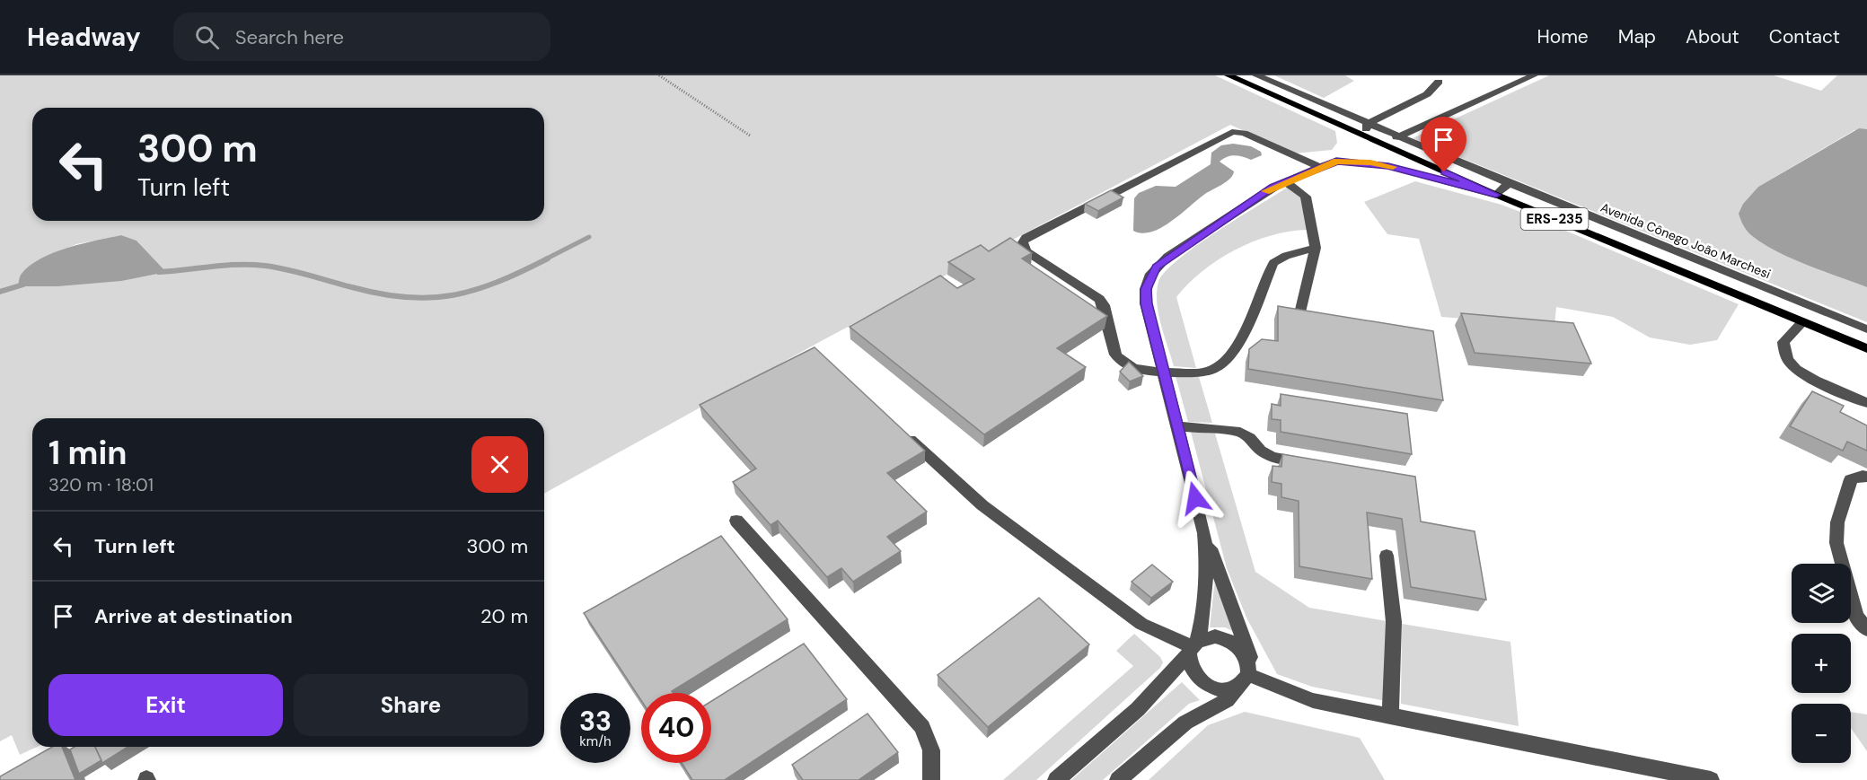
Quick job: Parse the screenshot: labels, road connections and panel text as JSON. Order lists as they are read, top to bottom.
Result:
{
  "streets": {
    "main road": ["ERS-235"],
    "street": ["Avenida Cônego João Marchesi"]
  },
  "page": {
    "header": "Headway",
    "search": "Search here",
    "nav": [
      "Home",
      "Map",
      "About",
      "Contact"
    ],
    "turn": ["300 m", "Turn left"],
    "heading": ["1 min", "320 m · 18:01"],
    "list": [
      {
        "name": "Turn left",
        "value": "300 m"
      },
      {
        "name": "Arrive at destination",
        "value": "20 m"
      }
    ],
    "map_buttons": ["+", "−"],
    "buttons": ["Exit", "Share"],
    "speed": "33 km/h",
    "limit": "40"
  }
}
